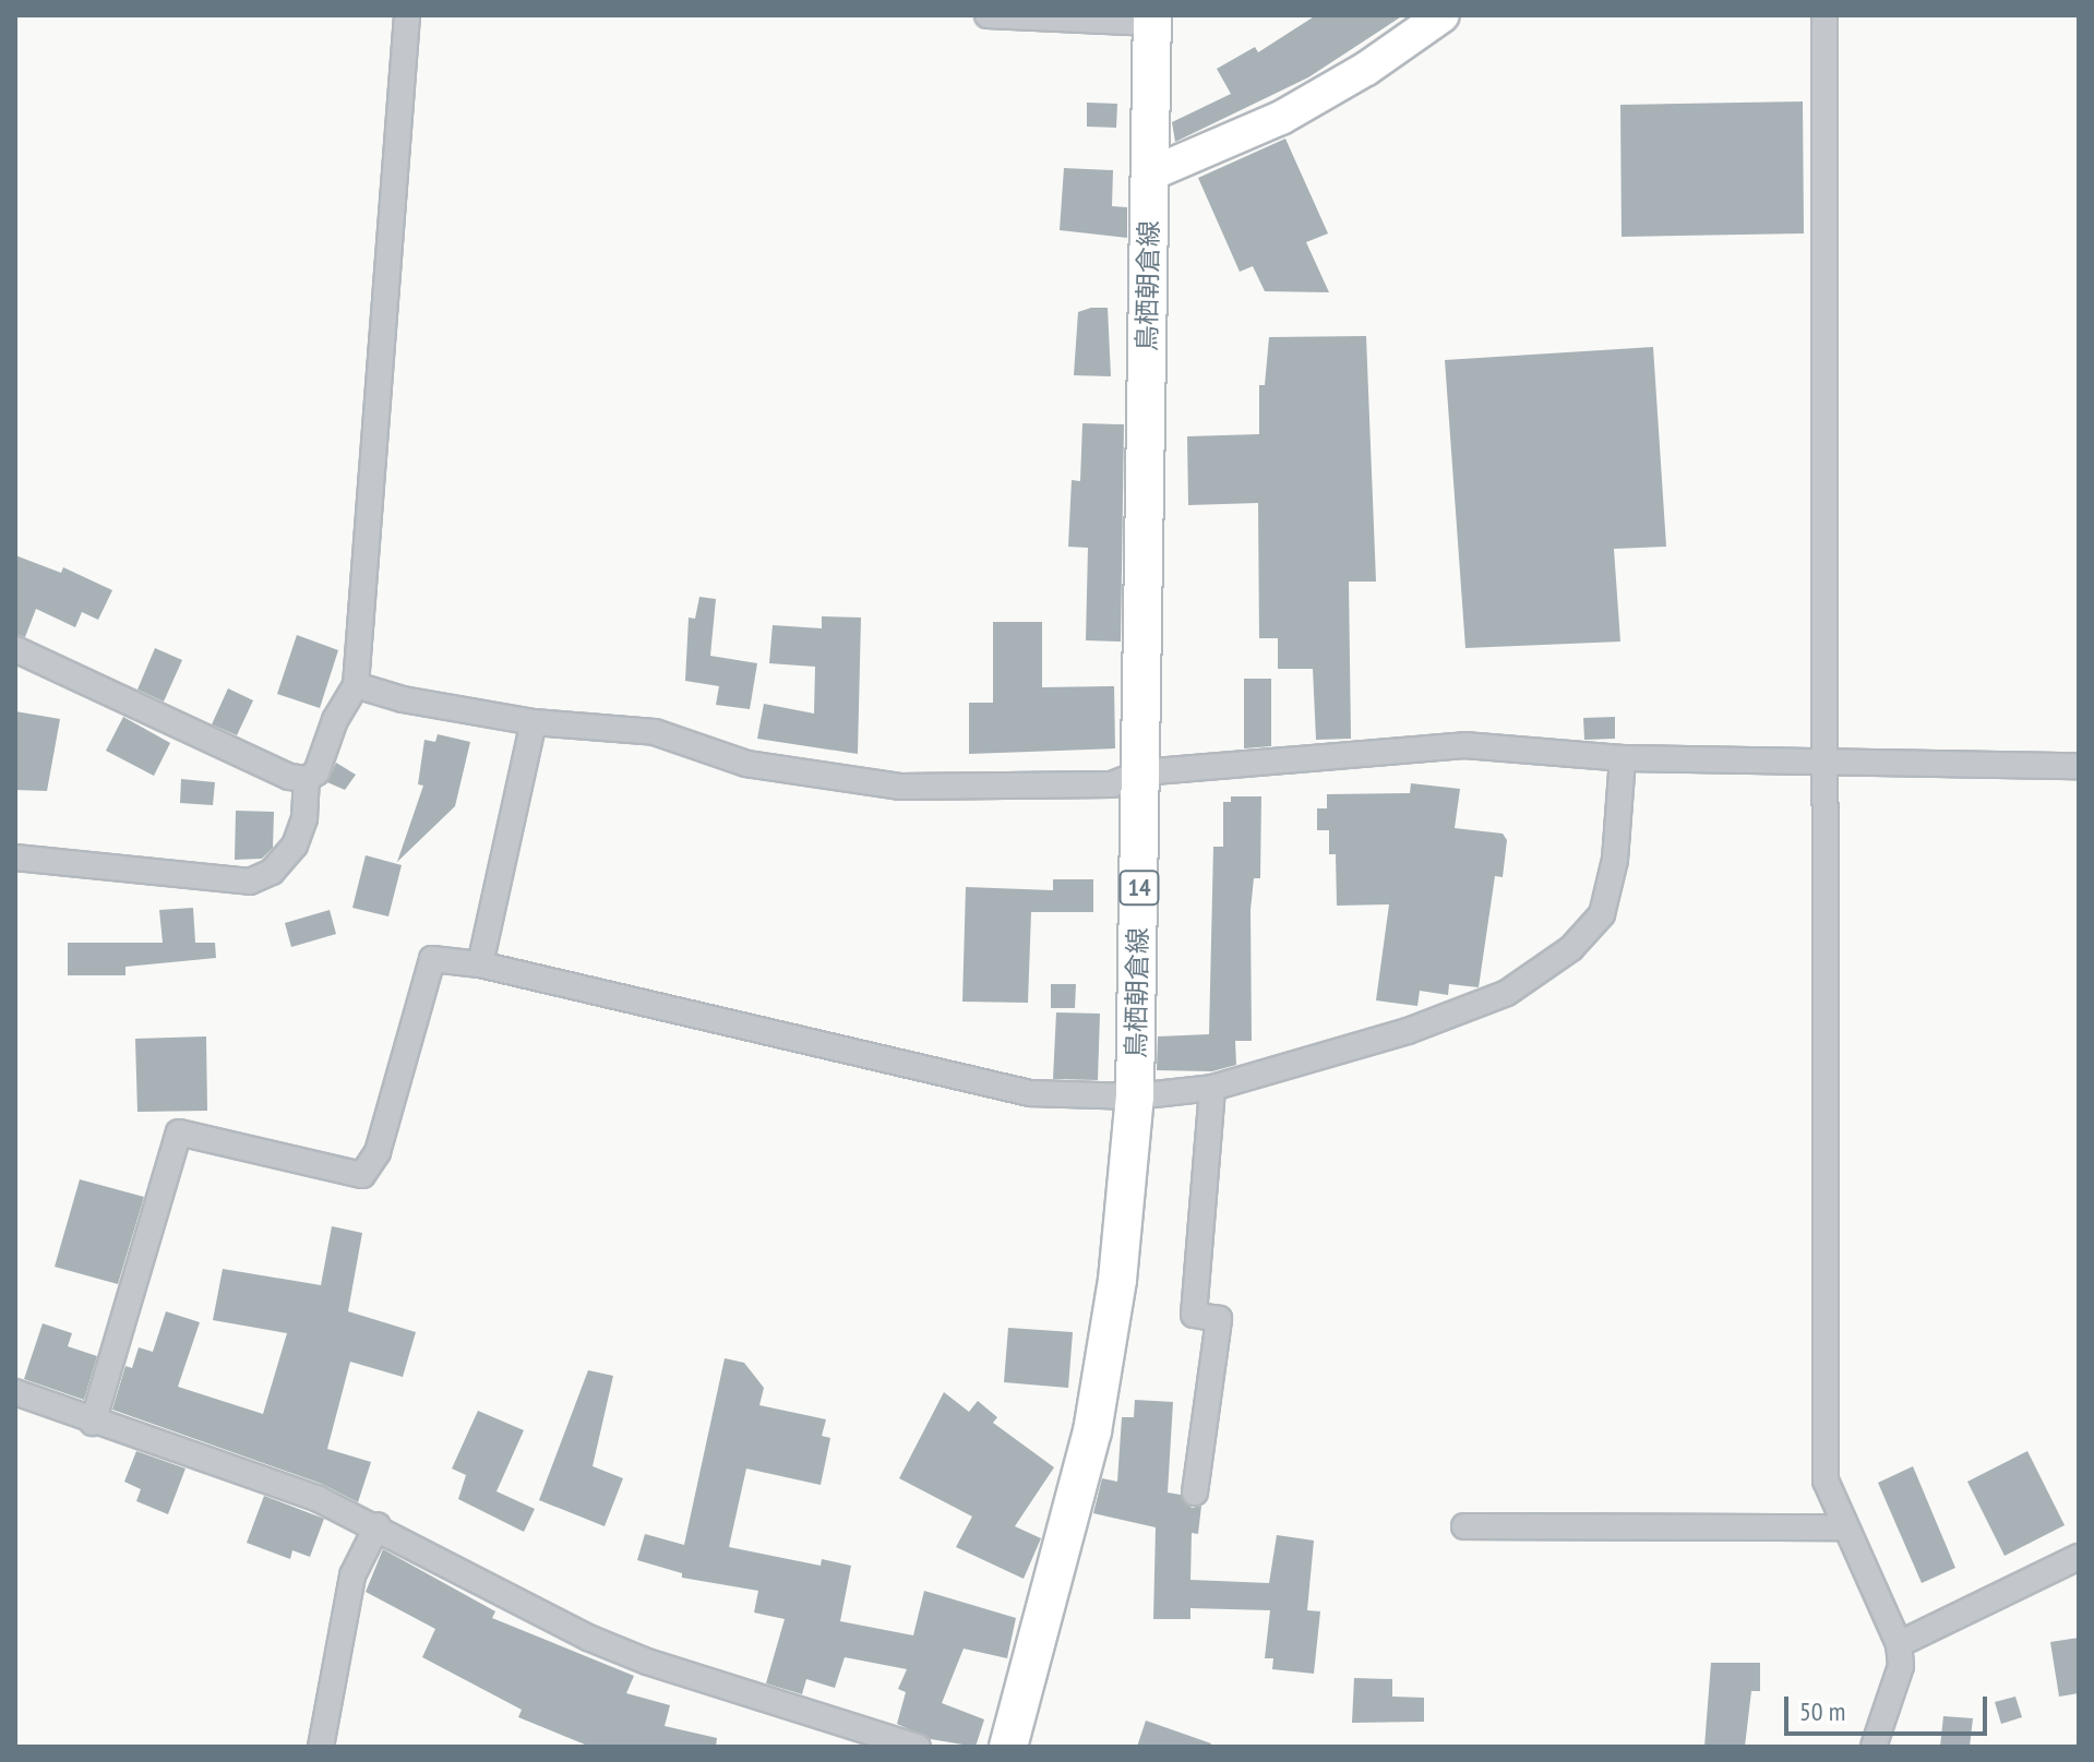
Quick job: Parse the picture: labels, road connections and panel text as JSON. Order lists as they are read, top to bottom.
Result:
{
  "streets": {
    "main road": ["鳥栖朝倉線", "14"]
  },
  "scale_bar": "50 m"
}
